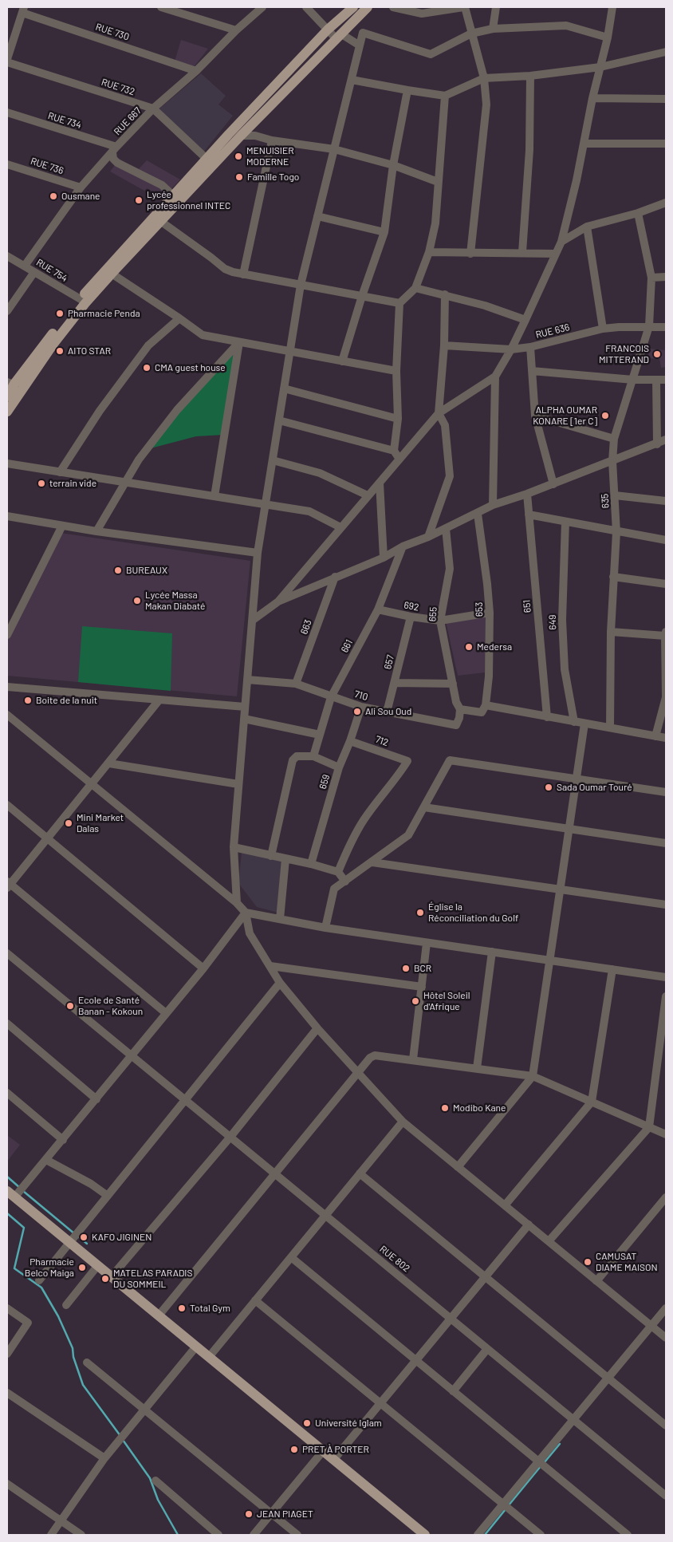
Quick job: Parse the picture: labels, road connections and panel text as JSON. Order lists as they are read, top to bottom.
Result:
{
  "streets": {
    "street": [
      "RUE 730",
      "RUE 732",
      "RUE 734",
      "RUE 667",
      "RUE 736",
      "RUE 754",
      "RUE 636",
      "635",
      "692",
      "651",
      "653",
      "655",
      "649",
      "663",
      "661",
      "657",
      "710",
      "712",
      "659",
      "RUE 802"
    ]
  },
  "crossings": [
    ["RUE 730", "RUE 667"],
    ["RUE 732", "RUE 667"],
    ["RUE 734", "RUE 667"],
    ["RUE 667", "RUE 736"],
    ["RUE 667", "RUE 754"],
    ["RUE 636", "635"],
    ["692", "653"],
    ["692", "655"],
    ["692", "661"],
    ["692", "657"],
    ["655", "710"],
    ["663", "710"],
    ["661", "710"],
    ["657", "710"],
    ["710", "659"],
    ["712", "659"]
  ],
  "places": [
    "MENUISIER MODERNE",
    "Famille Togo",
    "Ousmane",
    "Lycée professionnel INTEC",
    "Pharmacie Penda",
    "AITO STAR",
    "FRANCOIS MITTERAND",
    "CMA guest house",
    "ALPHA OUMAR KONARE [1er C]",
    "terrain vide",
    "BUREAUX",
    "Lycée Massa Makan Diabaté",
    "Medersa",
    "Boite de la nuit",
    "Ali Sou Oud",
    "Sada Oumar Touré",
    "Mini Market Dalas",
    "Église la Réconciliation du Golf",
    "BCR",
    "Hôtel Soleil d'Afrique",
    "Ecole de Santé Banan - Kokoun",
    "Modibo Kane",
    "KAFO JIGINEN",
    "CAMUSAT DIAME MAISON",
    "Pharmacie Belco Maiga",
    "MATELAS PARADIS DU SOMMEIL",
    "Total Gym",
    "Université Iglam",
    "PRET À PORTER",
    "JEAN PIAGET"
  ]
}
